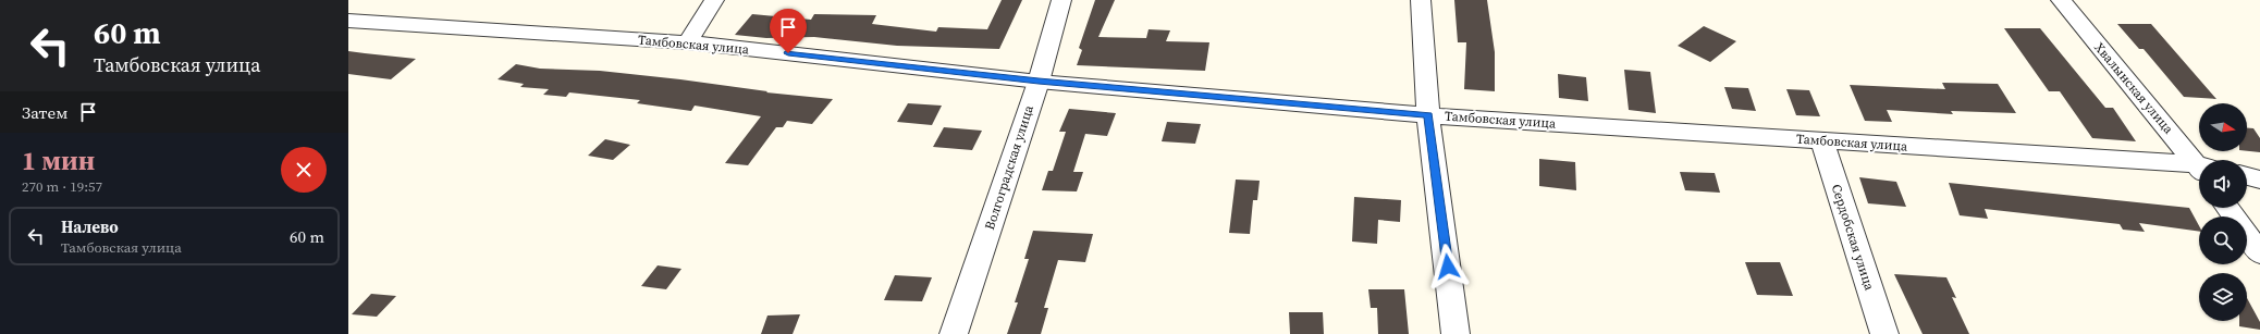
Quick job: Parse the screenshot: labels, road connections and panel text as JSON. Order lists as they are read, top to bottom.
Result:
{
  "streets": {
    "street": [
      "Тамбовская улица",
      "Хвалынская улица",
      "Волгоградская улица",
      "Сердобская улица"
    ]
  },
  "crossings": [
    ["Тамбовская улица", "Волгоградская улица"],
    ["Тамбовская улица", "Сердобская улица"]
  ],
  "north": "right",
  "page": {
    "turn": ["60 m", "Тамбовская улица"],
    "then": "Затем",
    "heading": ["1 мин", "270 m · 19:57"],
    "list": [
      {
        "name": "Налево",
        "note": "Тамбовская улица",
        "value": "60 m"
      }
    ]
  }
}
